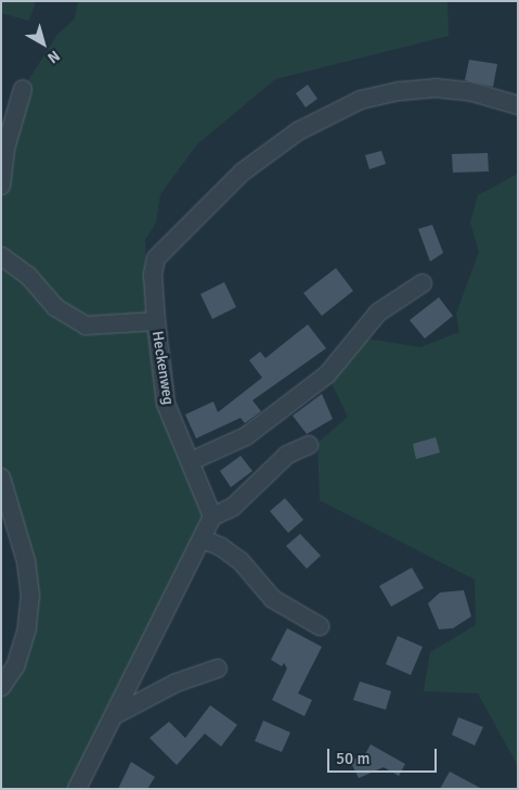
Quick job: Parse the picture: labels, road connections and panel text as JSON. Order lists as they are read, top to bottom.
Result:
{
  "streets": {
    "street": ["Heckenweg"]
  },
  "scale_bar": "50 m",
  "north": "bottom right"
}
